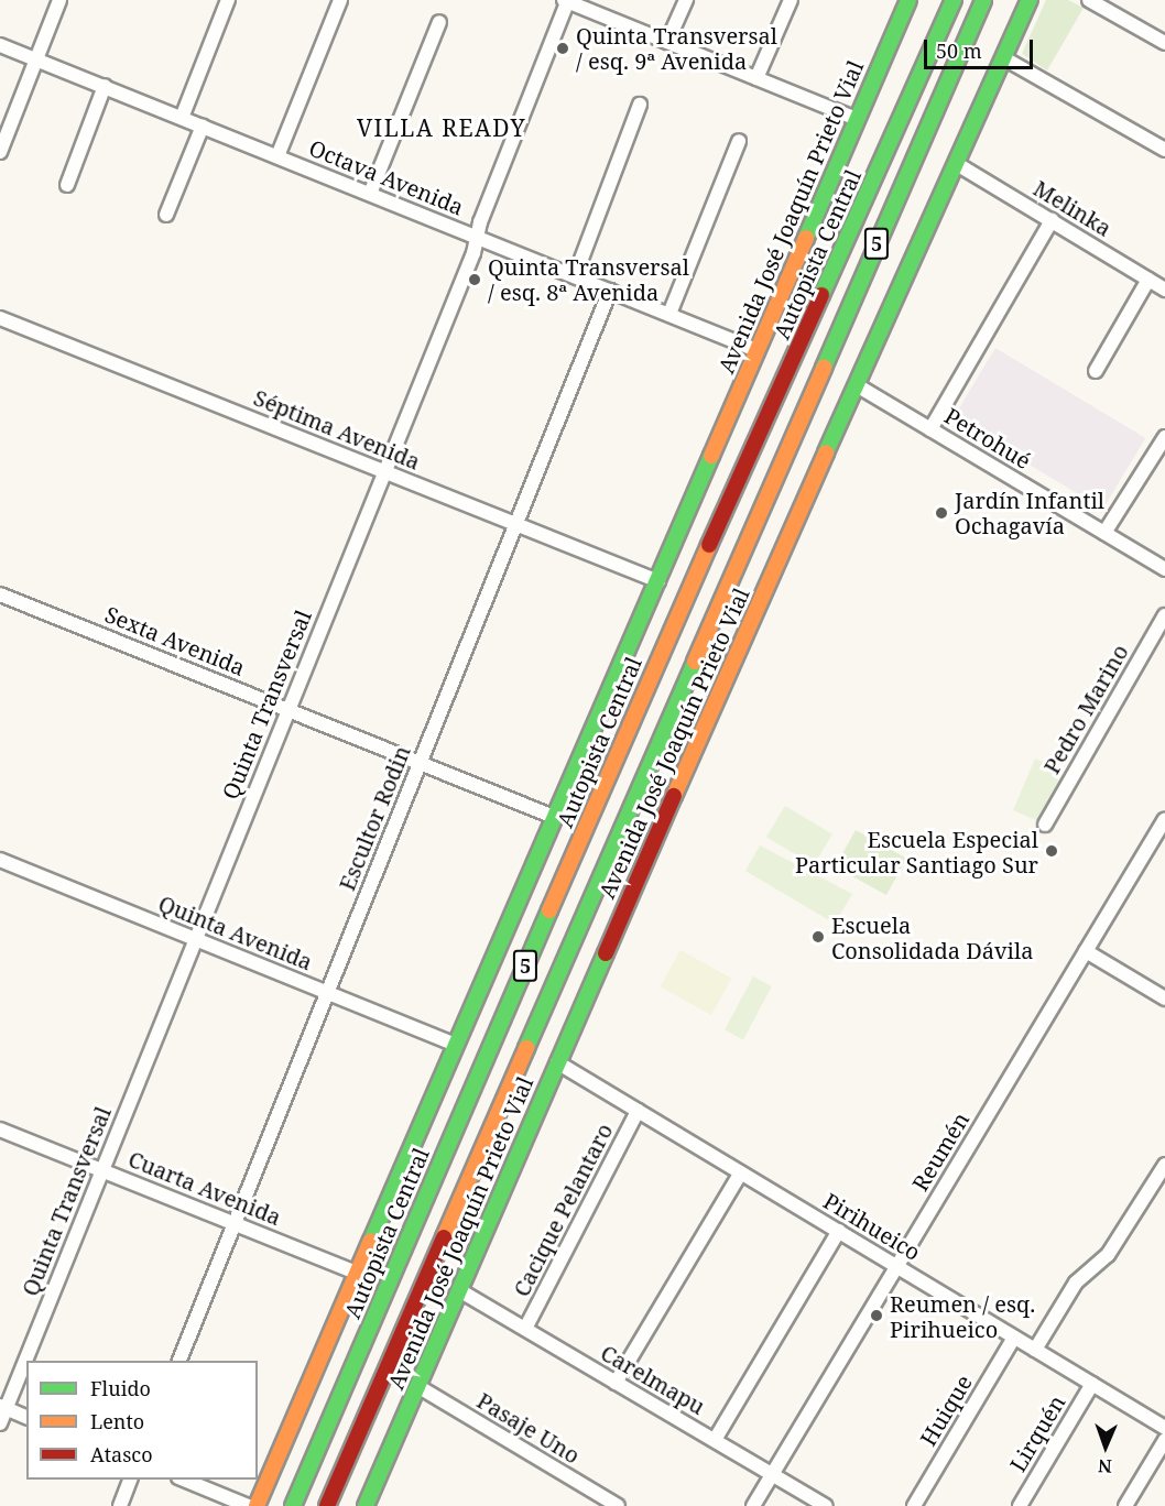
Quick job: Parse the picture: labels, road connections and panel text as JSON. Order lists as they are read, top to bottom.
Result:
{
  "streets": {
    "main road": ["Avenida José Joaquín Prieto Vial", "5", "Autopista Central"],
    "street": [
      "Octava Avenida",
      "Melinka",
      "Séptima Avenida",
      "Petrohué",
      "Sexta Avenida",
      "Quinta Transversal",
      "Pedro Marino",
      "Escultor Rodin",
      "Quinta Avenida",
      "Reumén",
      "Cuarta Avenida",
      "Cacique Pelantaro",
      "Pirihueico",
      "Carelmapu",
      "Huique",
      "Pasaje Uno",
      "Lirquén"
    ]
  },
  "crossings": [
    ["Octava Avenida", "Avenida José Joaquín Prieto Vial"],
    ["Octava Avenida", "Quinta Transversal"],
    ["Octava Avenida", "Escultor Rodin"],
    ["Melinka", "Avenida José Joaquín Prieto Vial"],
    ["Avenida José Joaquín Prieto Vial", "Séptima Avenida"],
    ["Avenida José Joaquín Prieto Vial", "Petrohué"],
    ["Avenida José Joaquín Prieto Vial", "Sexta Avenida"],
    ["Avenida José Joaquín Prieto Vial", "Quinta Avenida"],
    ["Avenida José Joaquín Prieto Vial", "Cuarta Avenida"],
    ["Avenida José Joaquín Prieto Vial", "Pirihueico"],
    ["Avenida José Joaquín Prieto Vial", "Carelmapu"],
    ["Avenida José Joaquín Prieto Vial", "Pasaje Uno"],
    ["Séptima Avenida", "Quinta Transversal"],
    ["Séptima Avenida", "Escultor Rodin"],
    ["Sexta Avenida", "Quinta Transversal"],
    ["Sexta Avenida", "Escultor Rodin"],
    ["Quinta Transversal", "Quinta Avenida"],
    ["Quinta Transversal", "Cuarta Avenida"],
    ["Escultor Rodin", "Quinta Avenida"],
    ["Escultor Rodin", "Cuarta Avenida"],
    ["Reumén", "Pirihueico"],
    ["Reumén", "Carelmapu"],
    ["Cacique Pelantaro", "Pirihueico"],
    ["Cacique Pelantaro", "Carelmapu"],
    ["Pirihueico", "Huique"],
    ["Pirihueico", "Lirquén"]
  ],
  "districts": ["VILLA READY"],
  "places": [
    "Quinta Transversal / esq. 9ª Avenida",
    "Quinta Transversal / esq. 8ª Avenida",
    "Jardín Infantil Ochagavía",
    "Escuela Especial Particular Santiago Sur",
    "Escuela Consolidada Dávila",
    "Reumen / esq. Pirihueico"
  ],
  "legend": ["Fluido", "Lento", "Atasco"],
  "scale_bar": "50 m",
  "north": "bottom"
}
